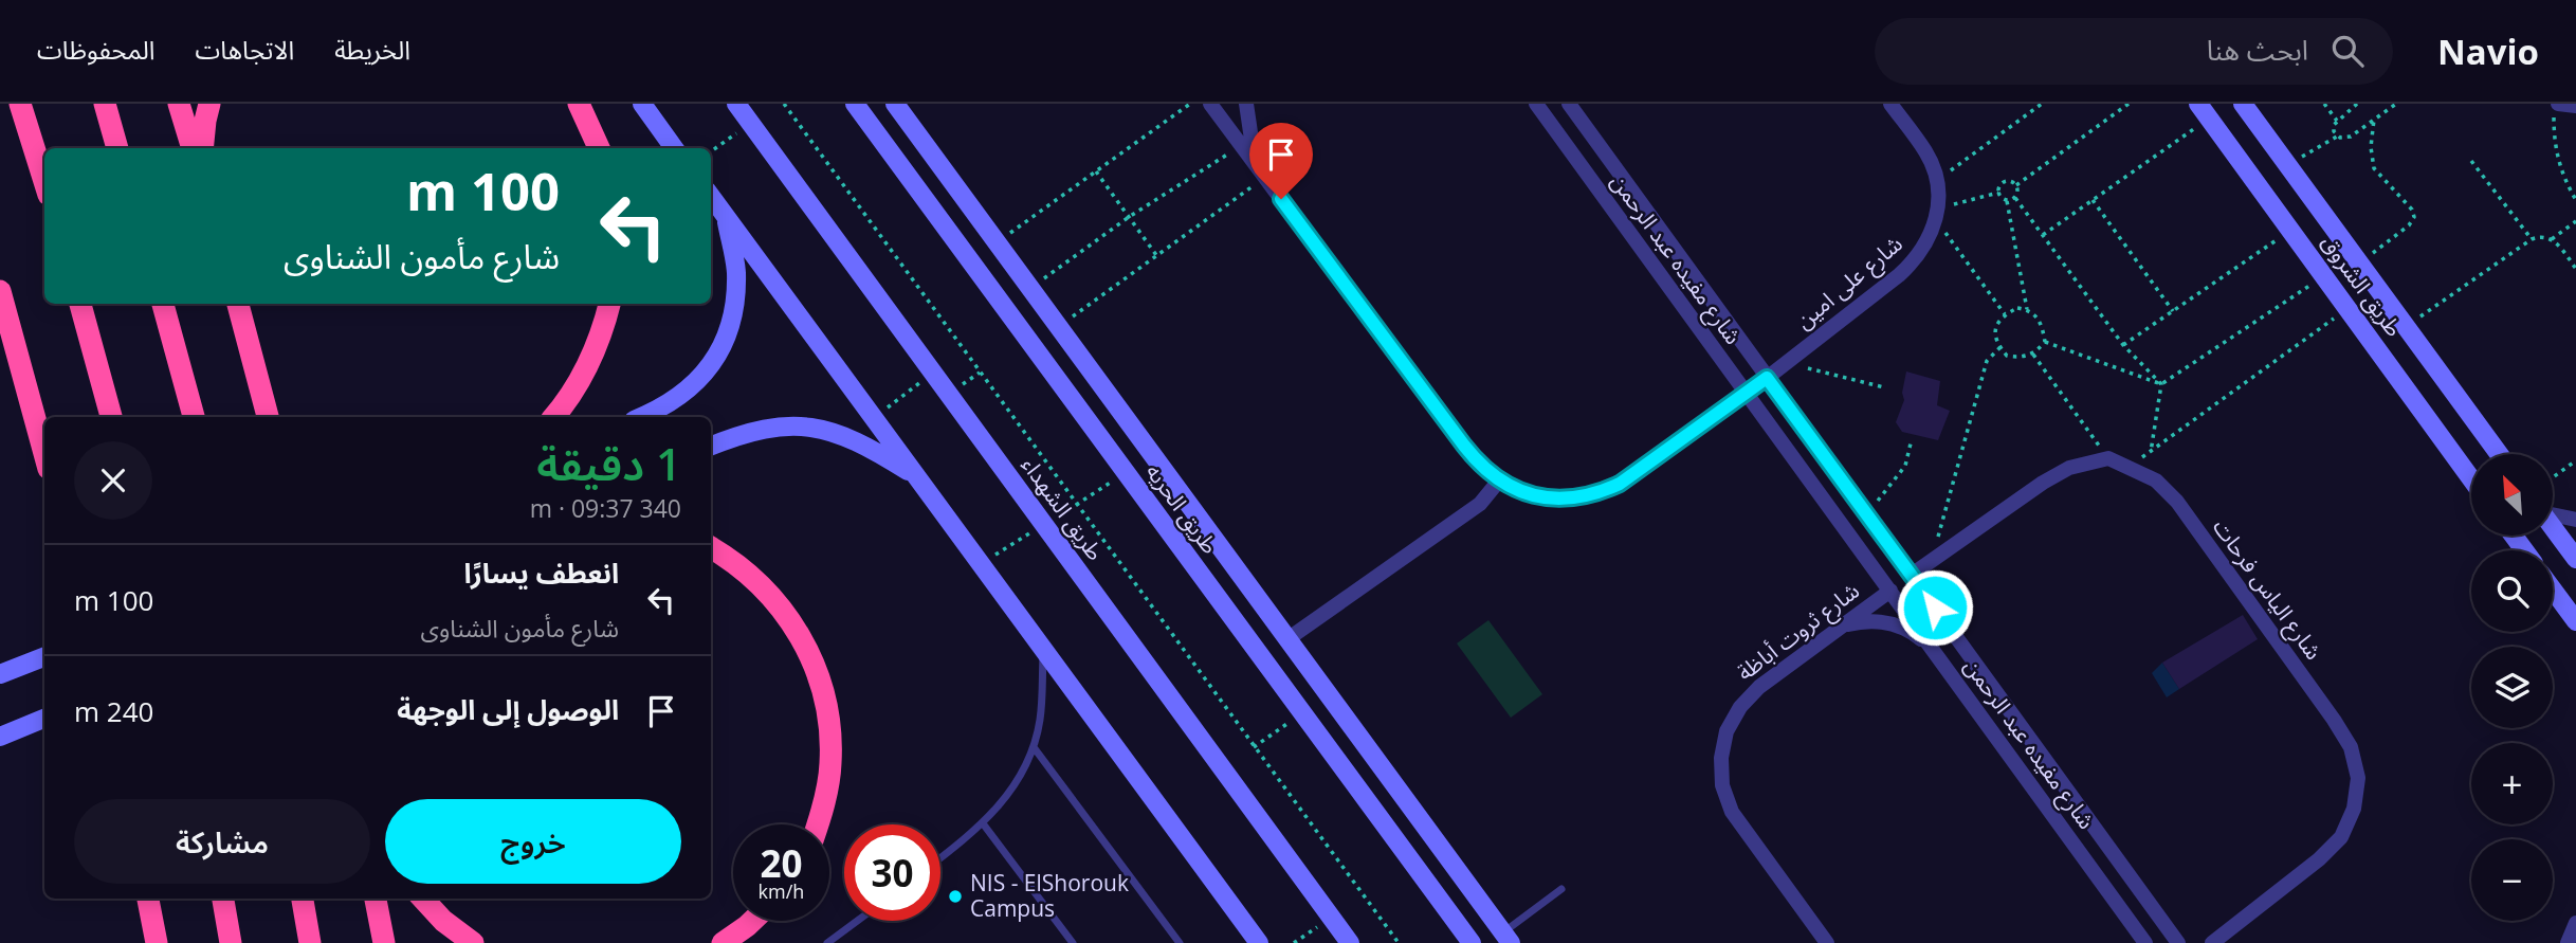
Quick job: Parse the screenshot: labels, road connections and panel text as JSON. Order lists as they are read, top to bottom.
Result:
{
  "streets": {
    "street": [
      "شارع مفيده عبد الرحمن",
      "شارع على امين",
      "طريق الشروق",
      "طريق الشهداء",
      "طريق الحريه",
      "شارع الياس فرحات",
      "شارع ثروت أباظة"
    ]
  },
  "crossings": [
    ["شارع مفيده عبد الرحمن", "شارع على امين"],
    ["شارع مفيده عبد الرحمن", "شارع ثروت أباظة"]
  ],
  "places": ["NIS - ElShorouk Campus"],
  "north": "top left",
  "page": {
    "header": "Navio",
    "search": "ابحث هنا",
    "nav": ["الخريطة", "الاتجاهات", "المحفوظات"],
    "turn": ["100 m", "شارع مأمون الشناوى"],
    "heading": ["1 دقيقة", "340 m · 09:37"],
    "map_buttons": ["+", "−"],
    "list": [
      {
        "name": "انعطف يسارًا",
        "note": "شارع مأمون الشناوى",
        "value": "100 m"
      },
      {
        "name": "الوصول إلى الوجهة",
        "value": "240 m"
      }
    ],
    "buttons": ["خروج", "مشاركة"],
    "speed": "20 km/h",
    "limit": "30"
  }
}
